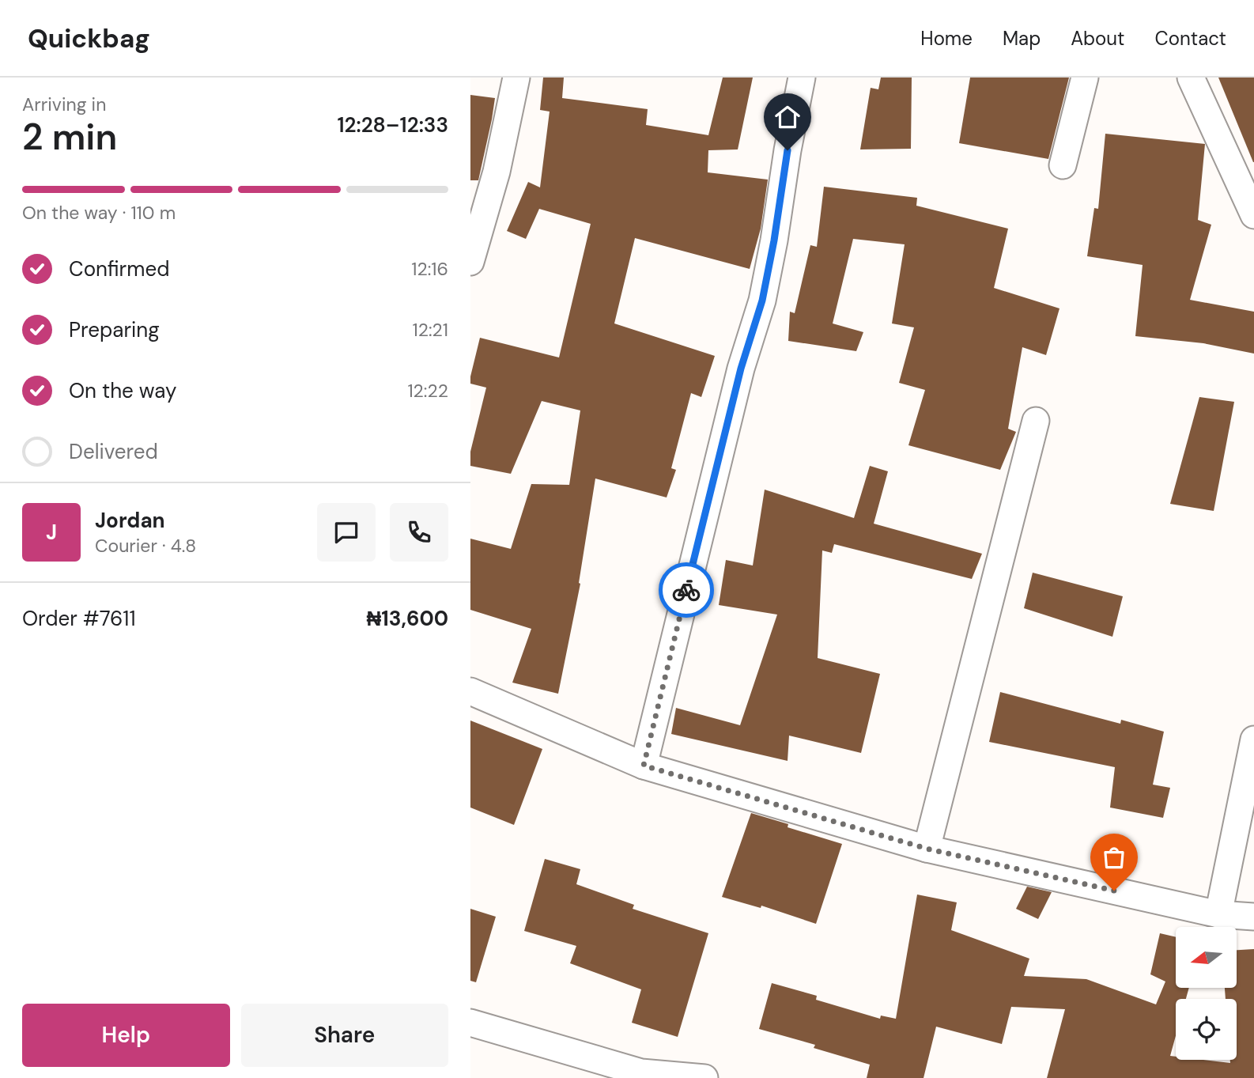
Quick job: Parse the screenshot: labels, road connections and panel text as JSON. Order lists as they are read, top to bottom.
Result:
{
  "north": "left",
  "page": {
    "header": "Quickbag",
    "nav": [
      "Home",
      "Map",
      "About",
      "Contact"
    ],
    "heading": ["2 min", "Arriving in", "12:28–12:33"],
    "panel": [
      "Jordan",
      "Courier · 4.8",
      "Order #7611",
      "₦13,600"
    ],
    "bar": "On the way · 110 m",
    "list": [
      ["Confirmed", "12:16"],
      ["Preparing", "12:21"],
      ["On the way", "12:22"],
      "Delivered"
    ],
    "round": "J",
    "buttons": ["Help", "Share"]
  }
}
